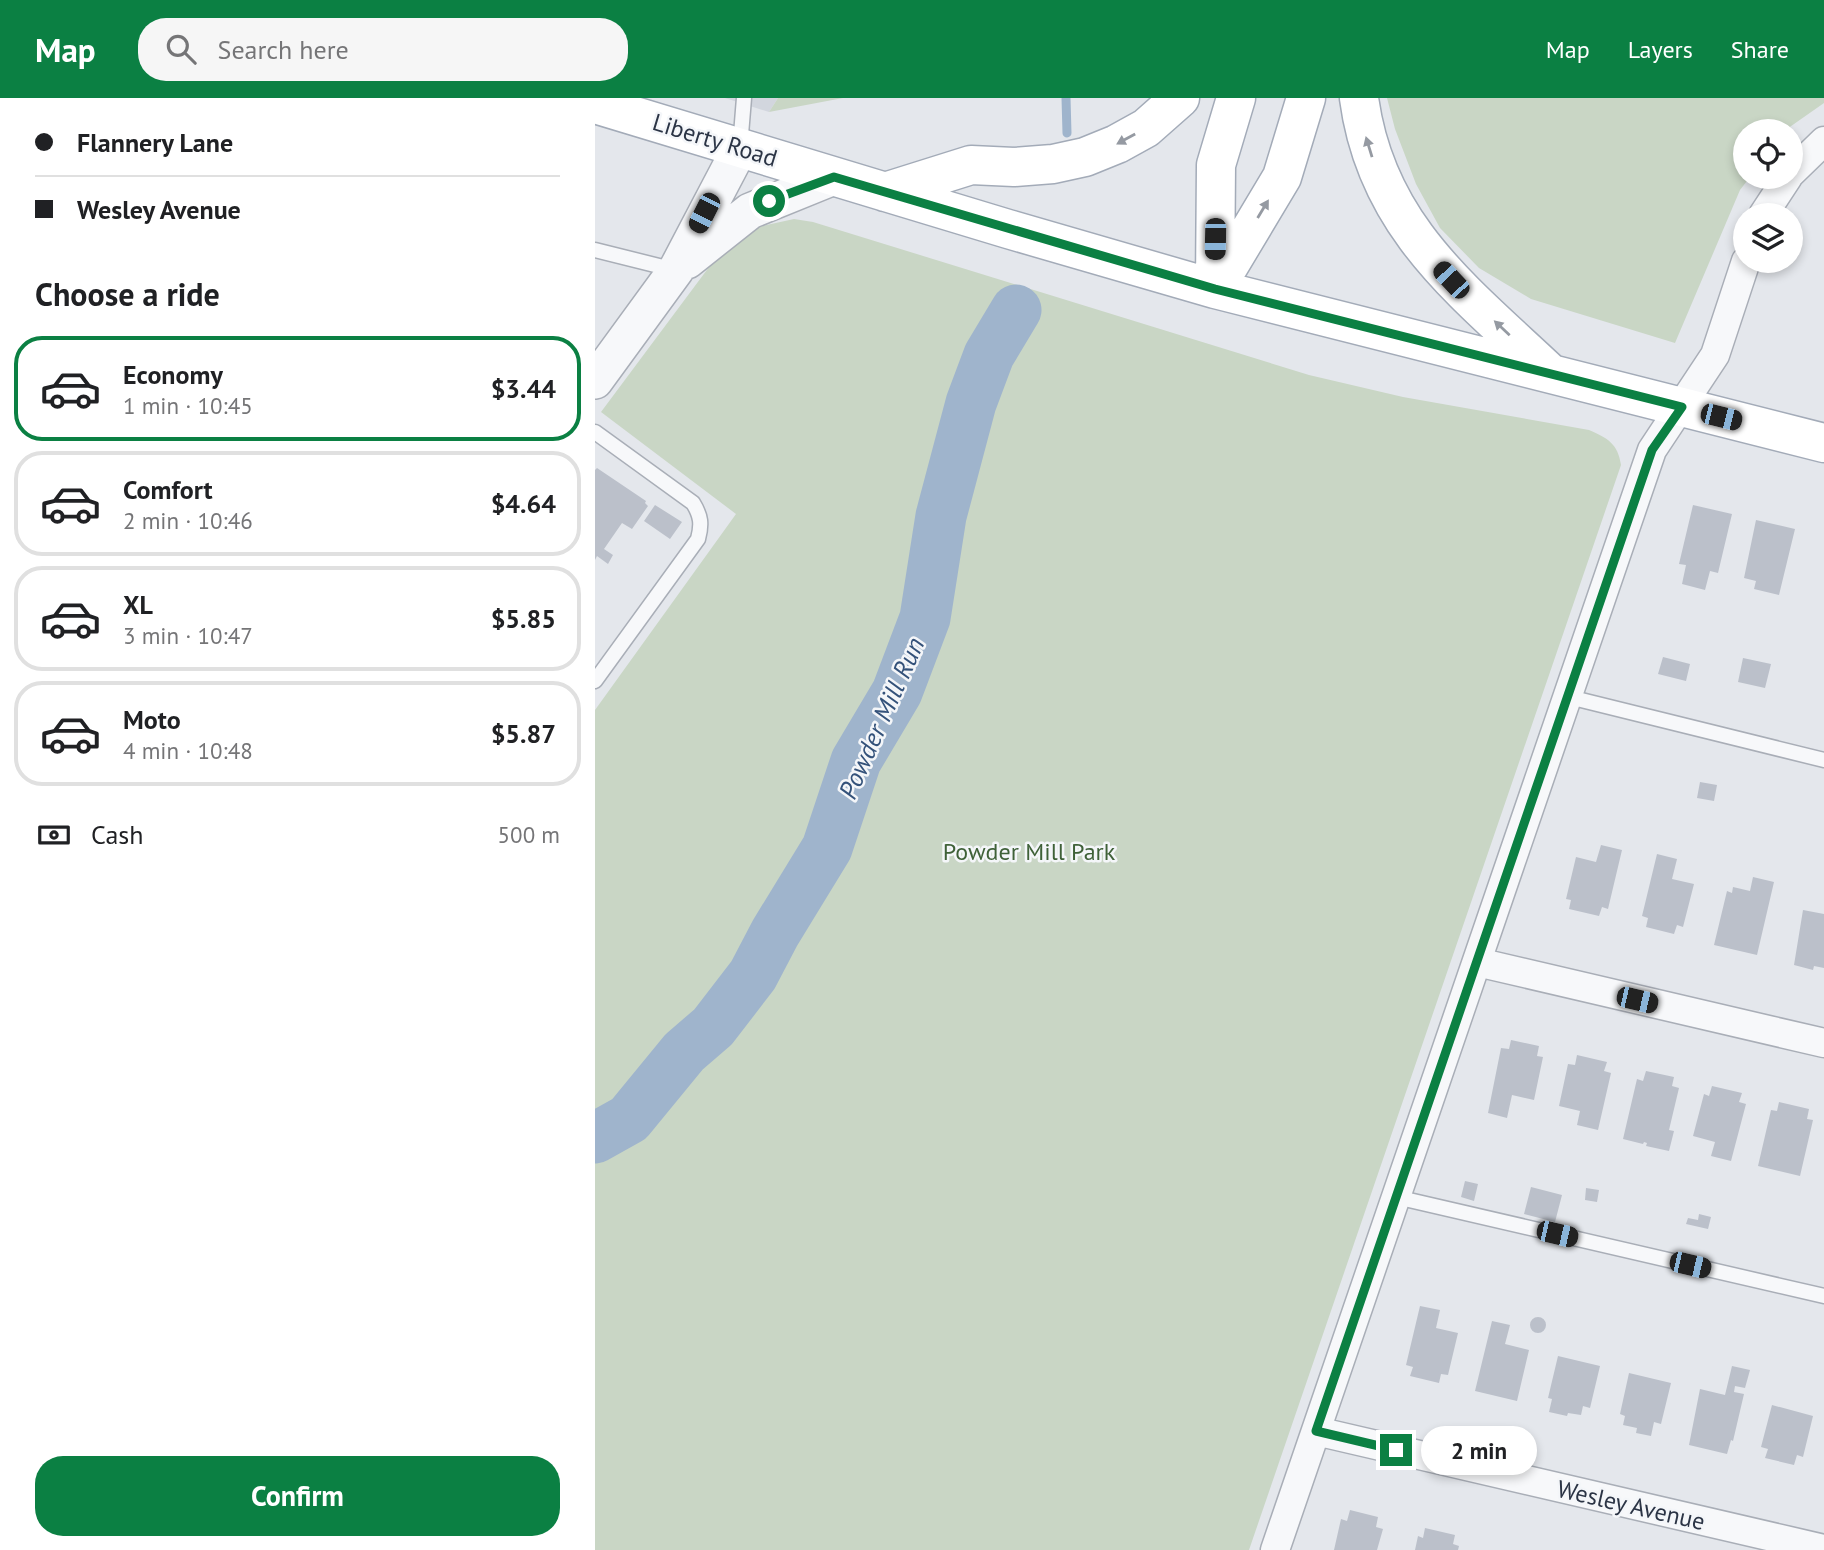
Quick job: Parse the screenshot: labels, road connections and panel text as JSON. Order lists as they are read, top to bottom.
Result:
{
  "streets": {
    "main road": ["Liberty Road"],
    "street": ["Wesley Avenue"]
  },
  "water": ["Powder Mill Run"],
  "parks": ["Powder Mill Park"],
  "page": {
    "header": "Map",
    "search": "Search here",
    "nav": ["Map", "Layers", "Share"],
    "banner": ["Flannery Lane", "Wesley Avenue"],
    "heading": "Choose a ride",
    "list": [
      {
        "name": "Economy",
        "note": "1 min · 10:45",
        "value": "$3.44"
      },
      {
        "name": "Comfort",
        "note": "2 min · 10:46",
        "value": "$4.64"
      },
      {
        "name": "XL",
        "note": "3 min · 10:47",
        "value": "$5.85"
      },
      {
        "name": "Moto",
        "note": "4 min · 10:48",
        "value": "$5.87"
      }
    ],
    "pay": ["Cash", "500 m"],
    "bubble": "2 min",
    "buttons": "Confirm"
  }
}
